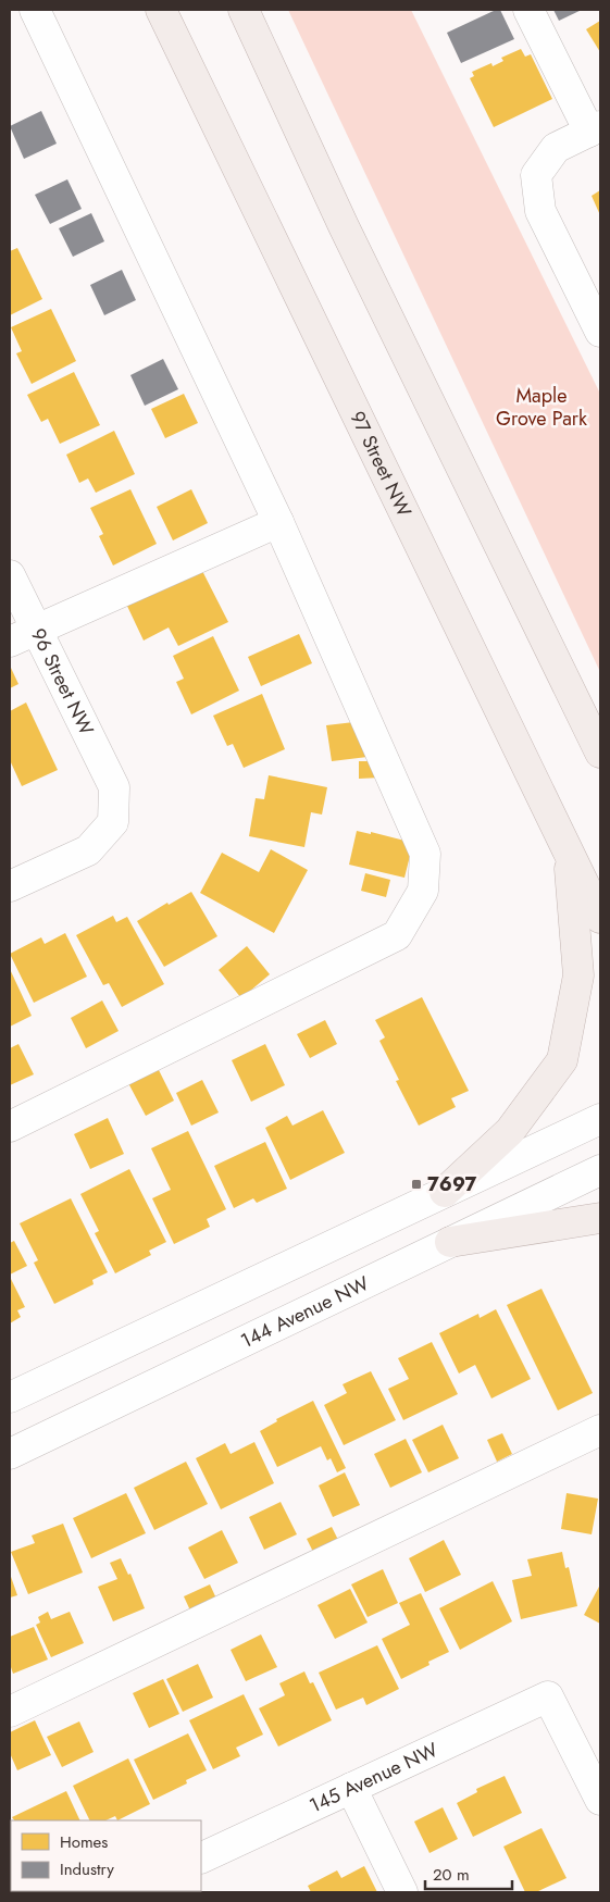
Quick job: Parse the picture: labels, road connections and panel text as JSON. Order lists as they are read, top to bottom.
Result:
{
  "streets": {
    "main road": ["97 Street NW"],
    "street": ["96 Street NW", "144 Avenue NW", "145 Avenue NW"]
  },
  "parks": ["Maple Grove Park"],
  "places": {
    "transit": ["7697"]
  },
  "legend": ["Homes", "Industry"],
  "scale_bar": "20 m"
}
